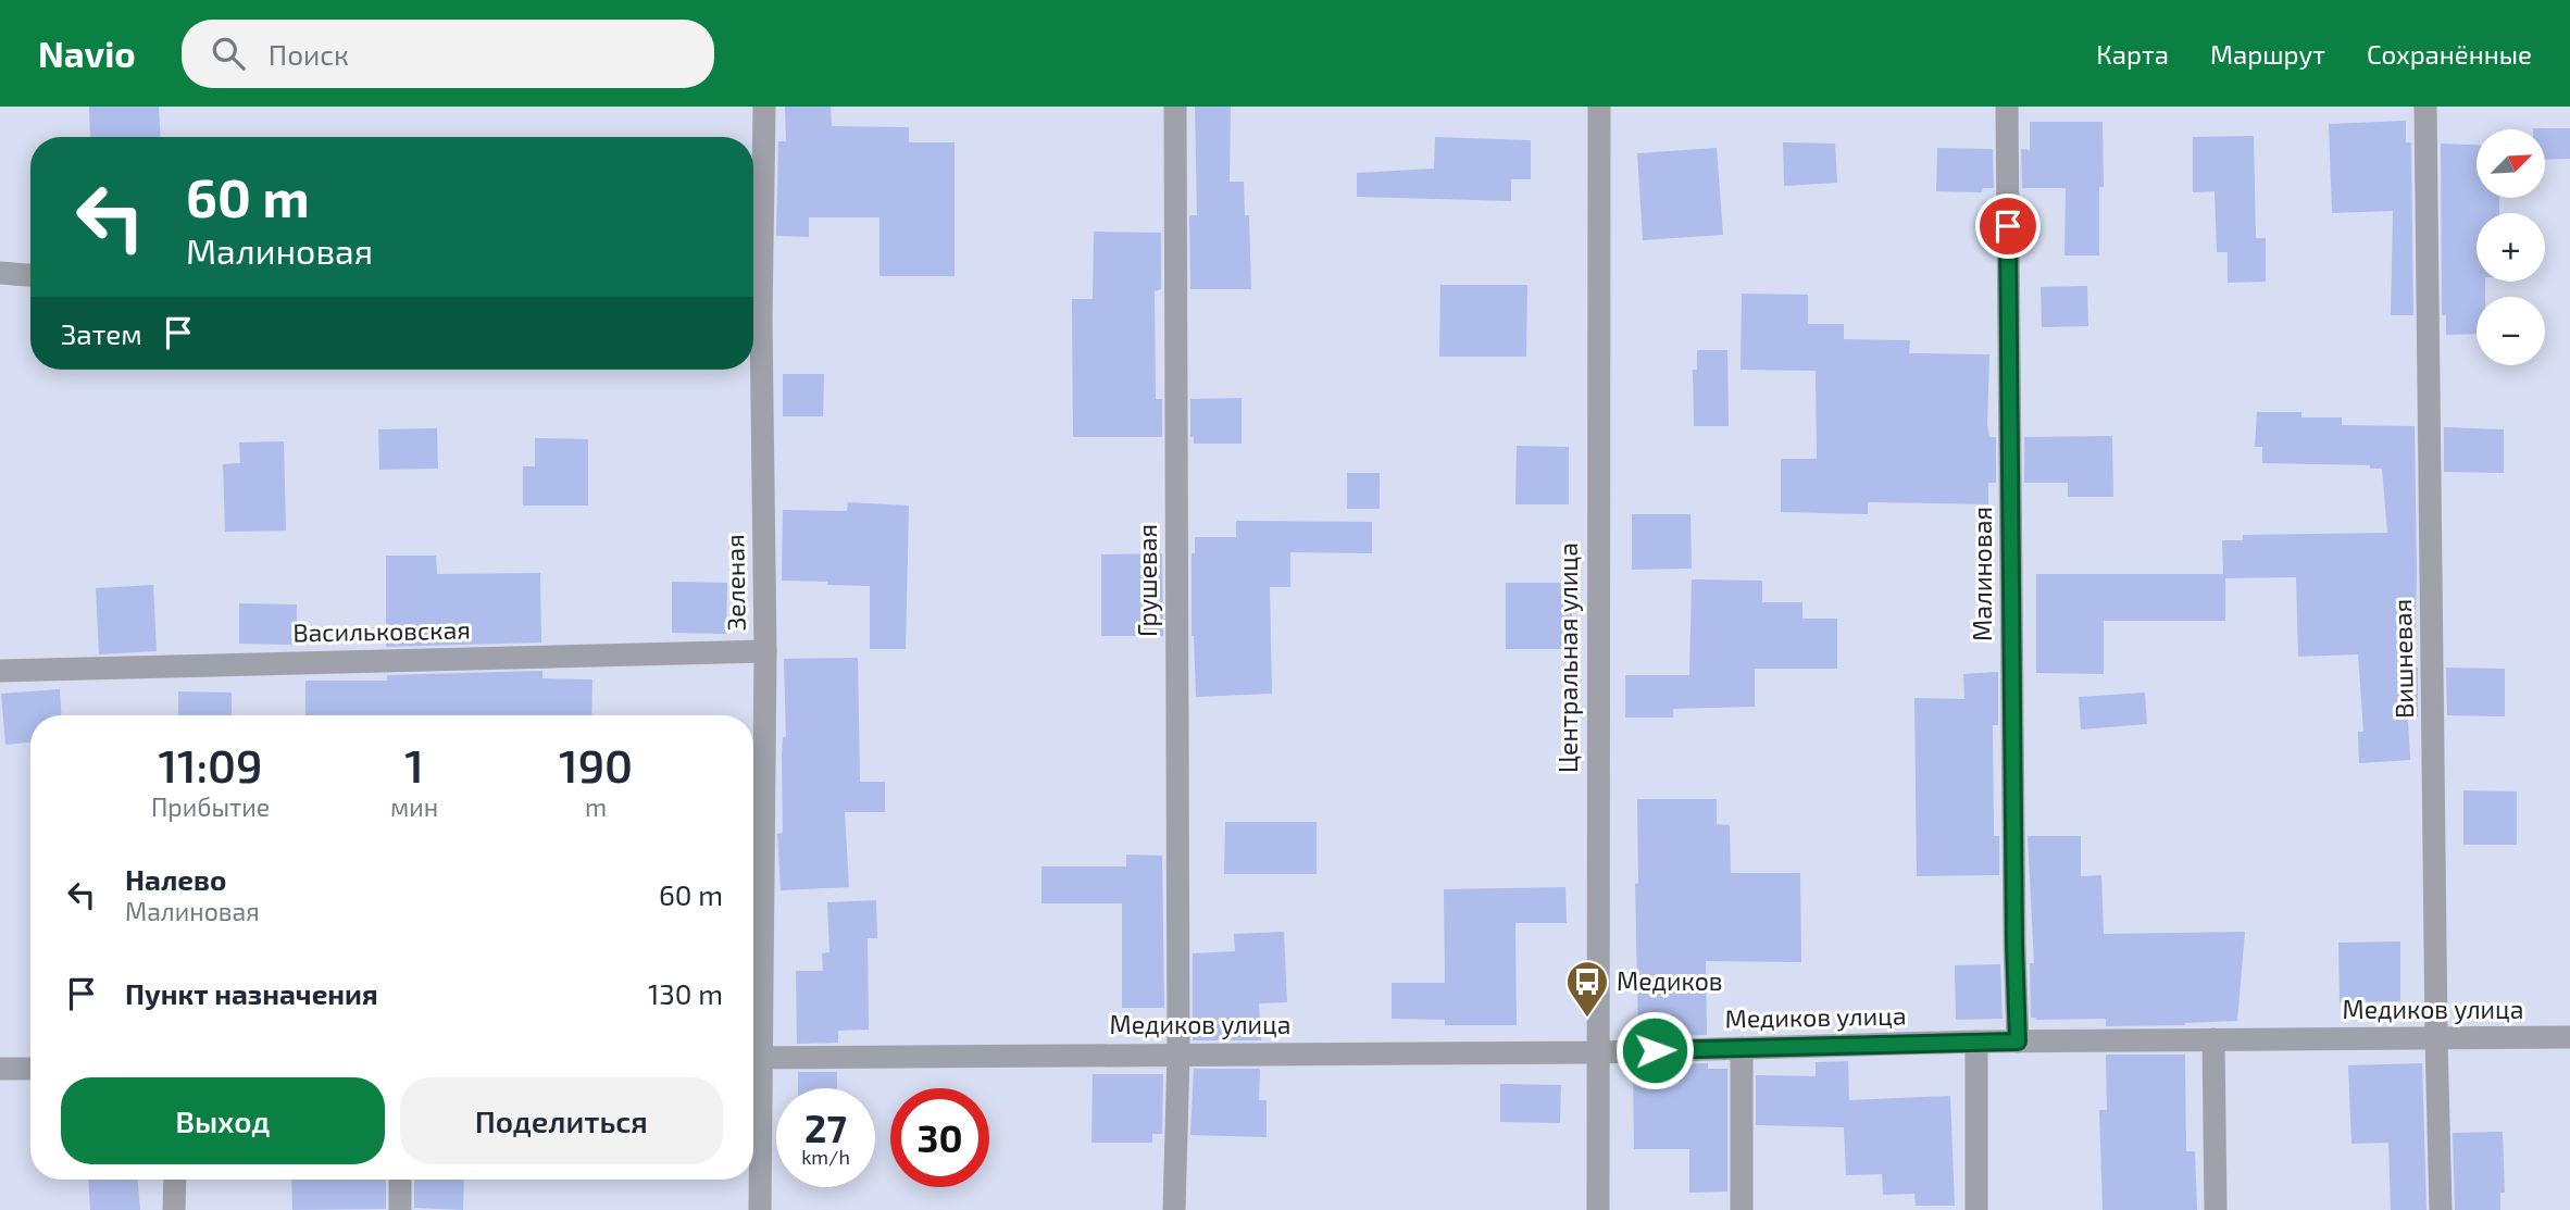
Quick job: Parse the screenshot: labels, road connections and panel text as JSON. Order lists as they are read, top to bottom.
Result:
{
  "streets": {
    "street": [
      "Малиновая",
      "Грушевая",
      "Зеленая",
      "Васильковская",
      "Центральная улица",
      "Вишневая",
      "Медиков улица"
    ]
  },
  "crossings": [
    ["Малиновая", "Медиков улица"],
    ["Грушевая", "Медиков улица"],
    ["Зеленая", "Васильковская"],
    ["Центральная улица", "Медиков улица"],
    ["Вишневая", "Медиков улица"]
  ],
  "places": {
    "bus stop": ["Медиков"]
  },
  "north": "top right",
  "page": {
    "header": "Navio",
    "search": "Поиск",
    "nav": ["Карта", "Маршрут", "Сохранённые"],
    "map_buttons": ["+", "−"],
    "turn": ["60 m", "Малиновая"],
    "then": "Затем",
    "eta": [
      "11:09",
      "Прибытие",
      "1",
      "мин",
      "190",
      "m"
    ],
    "list": [
      {
        "name": "Налево",
        "note": "Малиновая",
        "value": "60 m"
      },
      {
        "name": "Пункт назначения",
        "value": "130 m"
      }
    ],
    "buttons": ["Выход", "Поделиться"],
    "speed": "27 km/h",
    "limit": "30"
  }
}
